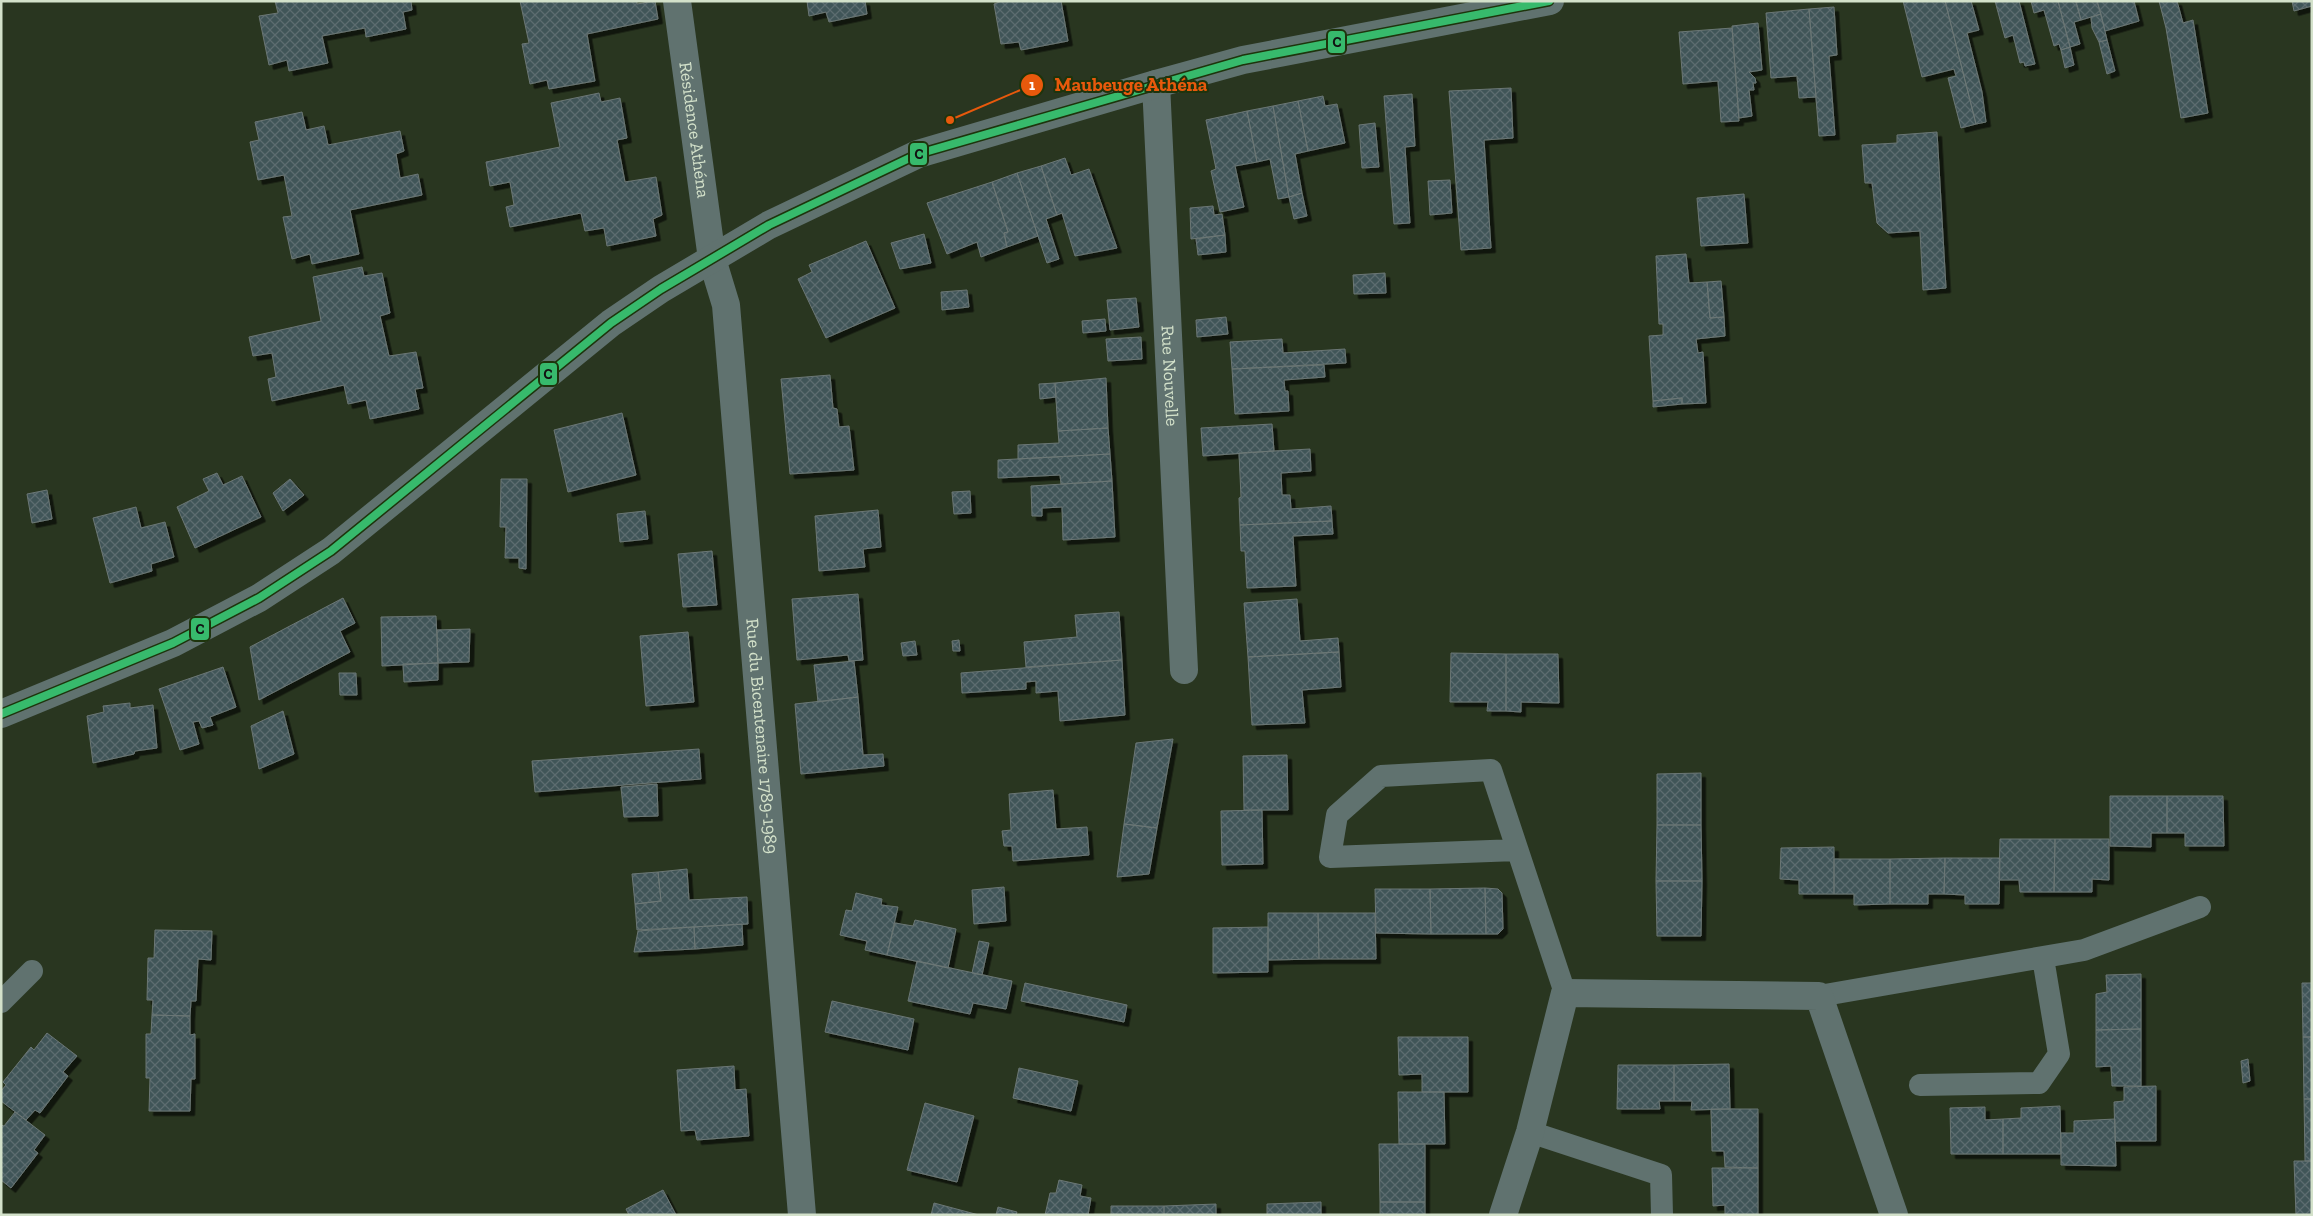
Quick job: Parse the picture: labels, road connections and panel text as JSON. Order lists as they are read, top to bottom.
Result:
{
  "streets": {
    "street": ["Résidence Athéna", "Rue Nouvelle", "Rue du Bicentenaire 1789-1989"]
  },
  "crossings": [
    ["Résidence Athéna", "Rue du Bicentenaire 1789-1989"]
  ],
  "places": ["Maubeuge Athéna"],
  "lines": ["transit line C"]
}
